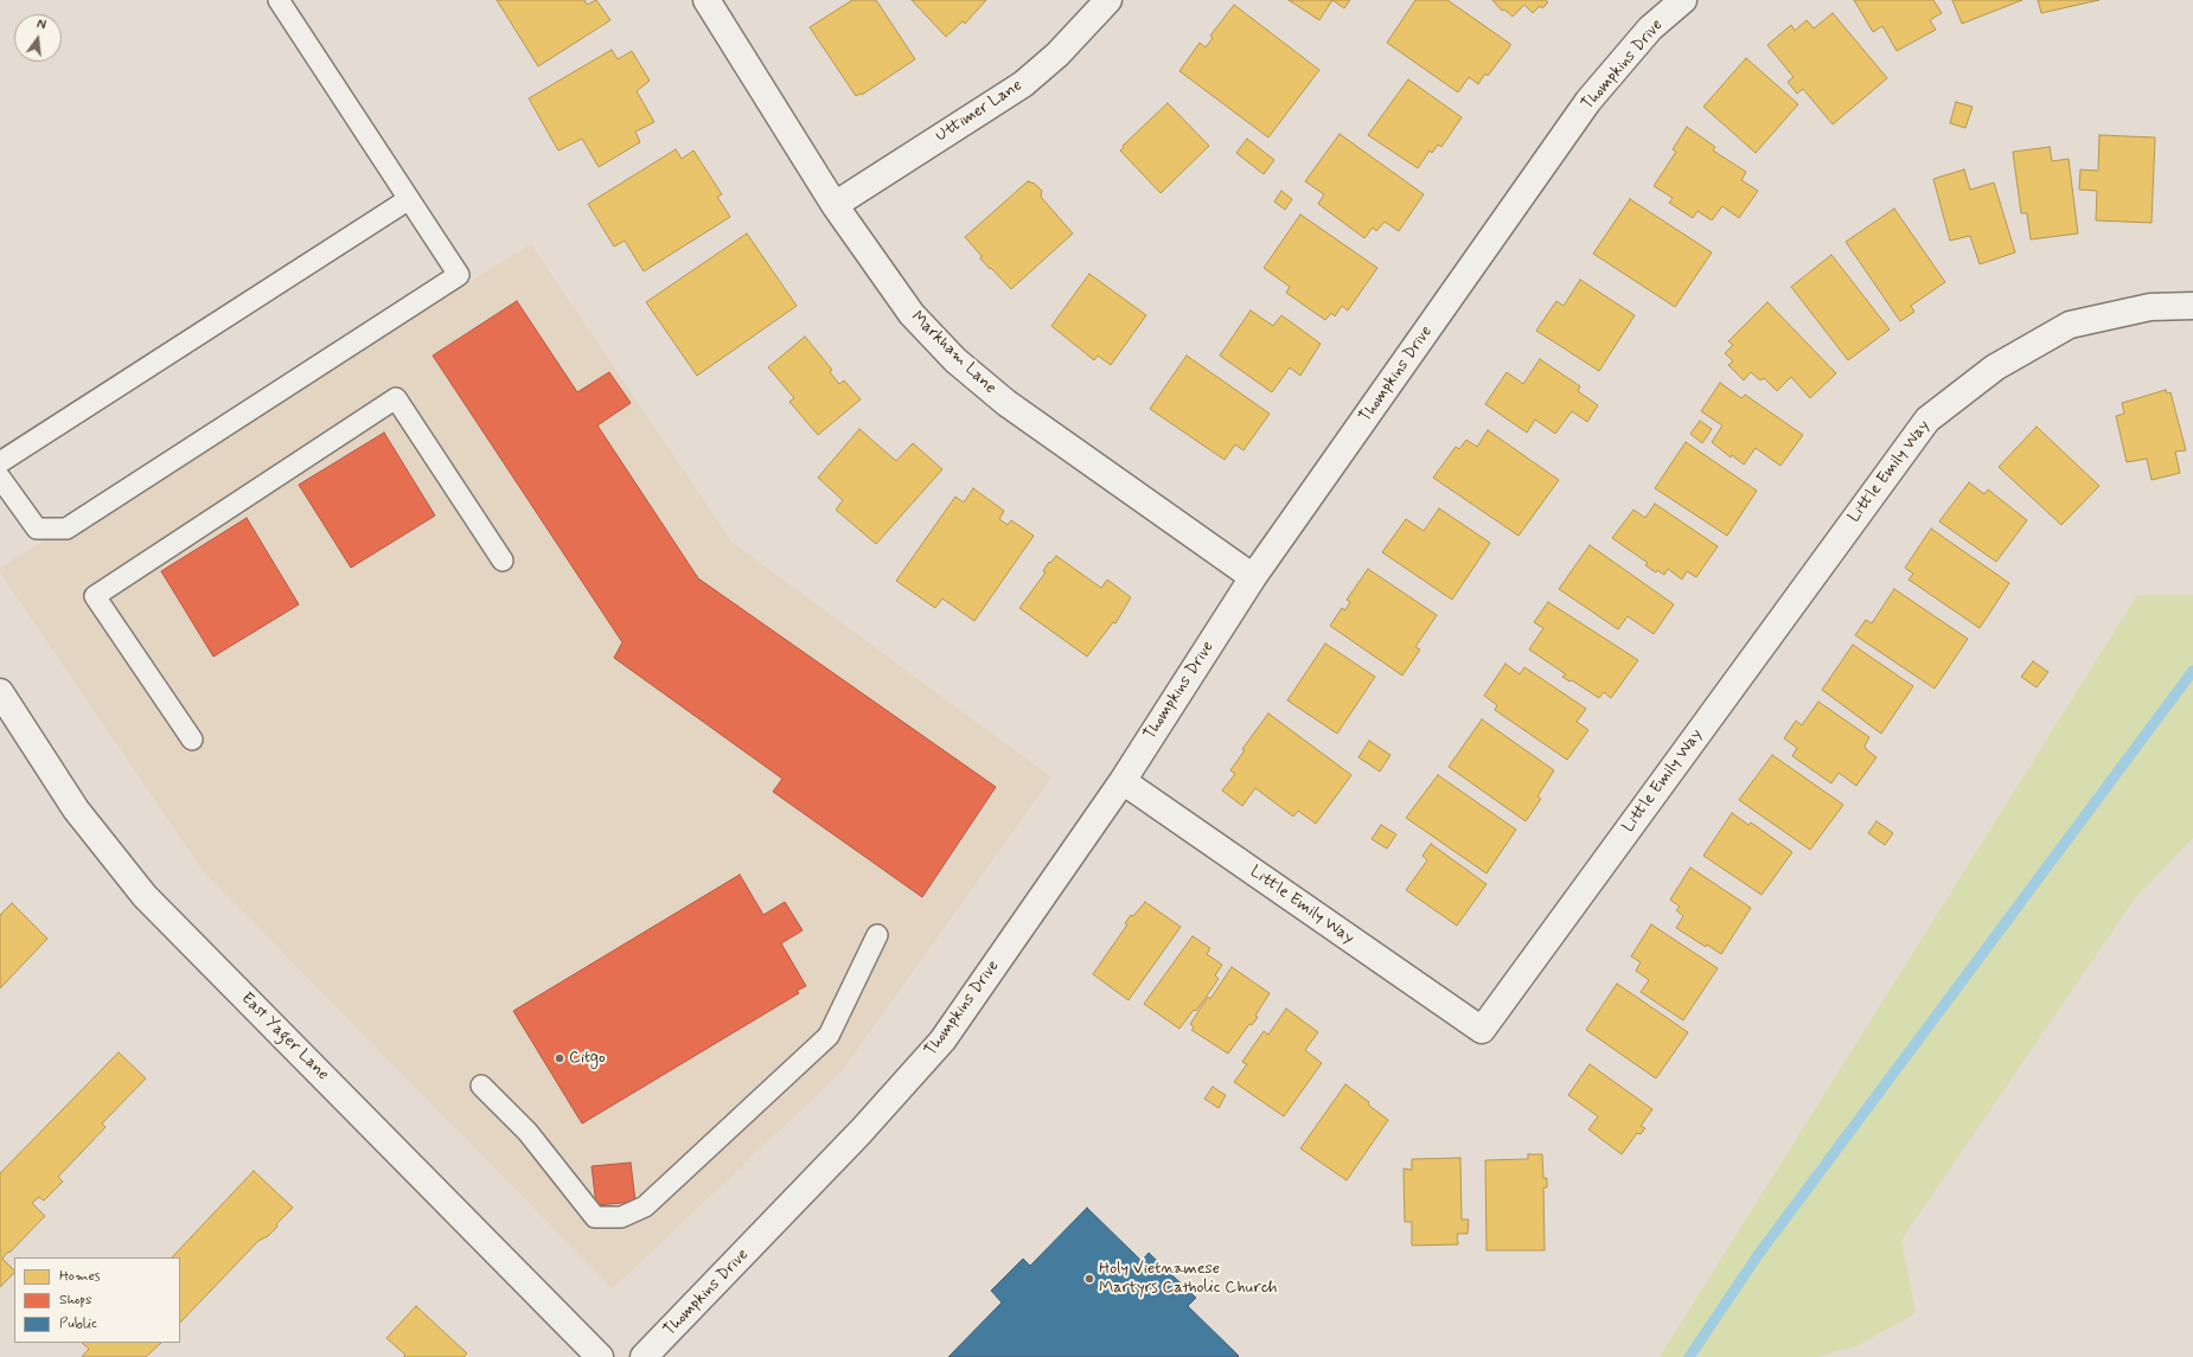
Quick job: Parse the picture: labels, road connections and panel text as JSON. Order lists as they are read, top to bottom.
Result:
{
  "streets": {
    "street": [
      "Thompkins Drive",
      "Uttimer Lane",
      "Markham Lane",
      "Little Emily Way",
      "East Yager Lane"
    ]
  },
  "crossings": [
    ["Thompkins Drive", "Markham Lane"],
    ["Thompkins Drive", "Little Emily Way"],
    ["Uttimer Lane", "Markham Lane"]
  ],
  "places": ["Citgo", "Holy Vietnamese Martyrs Catholic Church"],
  "legend": ["Homes", "Shops", "Public"],
  "north": "top"
}
